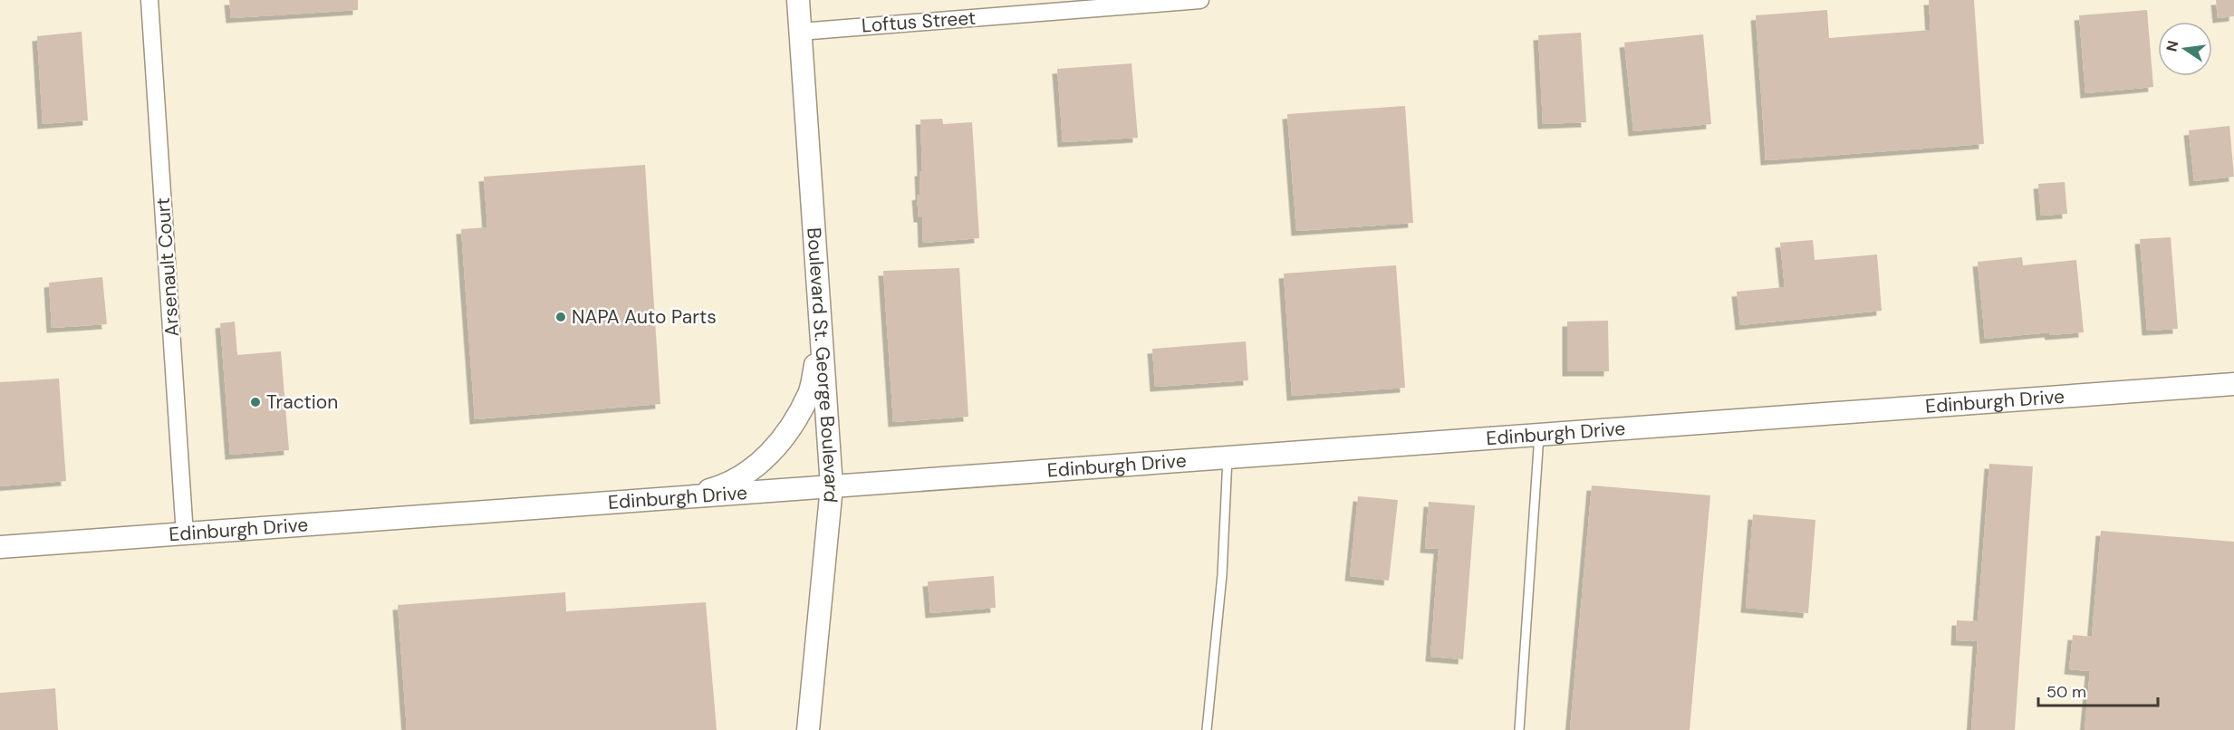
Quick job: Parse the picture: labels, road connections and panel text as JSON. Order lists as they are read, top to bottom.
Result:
{
  "streets": {
    "street": [
      "Loftus Street",
      "Arsenault Court",
      "Boulevard St. George Boulevard",
      "Edinburgh Drive"
    ]
  },
  "crossings": [
    ["Loftus Street", "Boulevard St. George Boulevard"],
    ["Arsenault Court", "Edinburgh Drive"],
    ["Boulevard St. George Boulevard", "Edinburgh Drive"]
  ],
  "places": ["NAPA Auto Parts", "Traction"],
  "scale_bar": "50 m",
  "north": "left"
}
